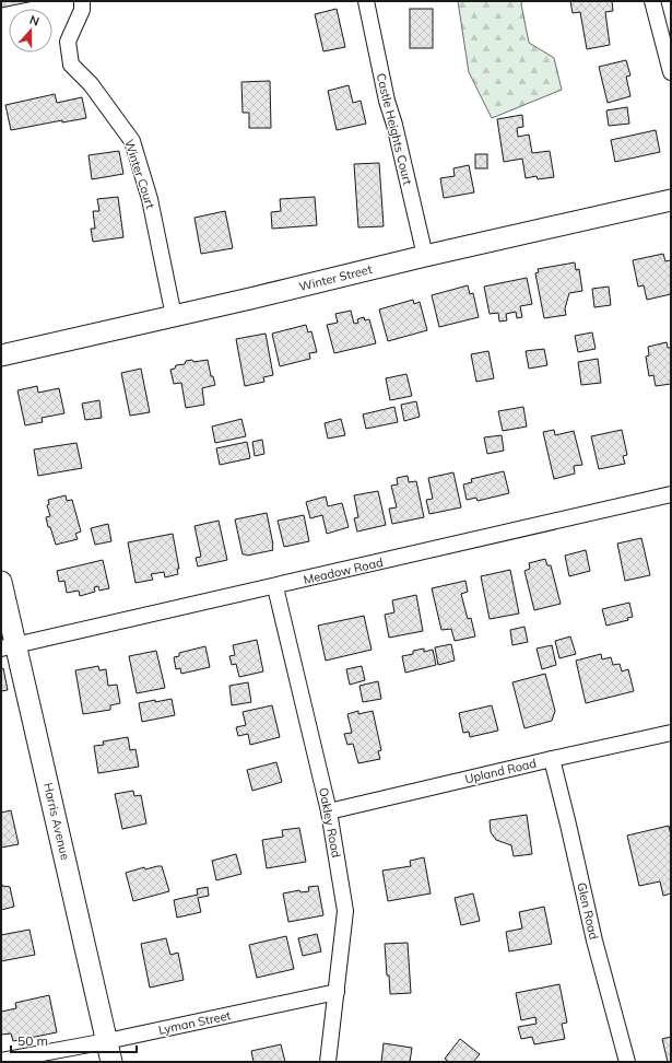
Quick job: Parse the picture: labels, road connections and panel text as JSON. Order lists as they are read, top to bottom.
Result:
{
  "streets": {
    "main road": ["Winter Street", "Harris Avenue"],
    "street": [
      "Castle Heights Court",
      "Winter Court",
      "Meadow Road",
      "Upland Road",
      "Oakley Road",
      "Glen Road",
      "Lyman Street"
    ]
  },
  "crossings": [
    ["Castle Heights Court", "Winter Street"],
    ["Winter Court", "Winter Street"],
    ["Meadow Road", "Harris Avenue"],
    ["Meadow Road", "Oakley Road"],
    ["Upland Road", "Oakley Road"],
    ["Upland Road", "Glen Road"],
    ["Harris Avenue", "Lyman Street"],
    ["Oakley Road", "Lyman Street"]
  ],
  "scale_bar": "50 m",
  "north": "top"
}
